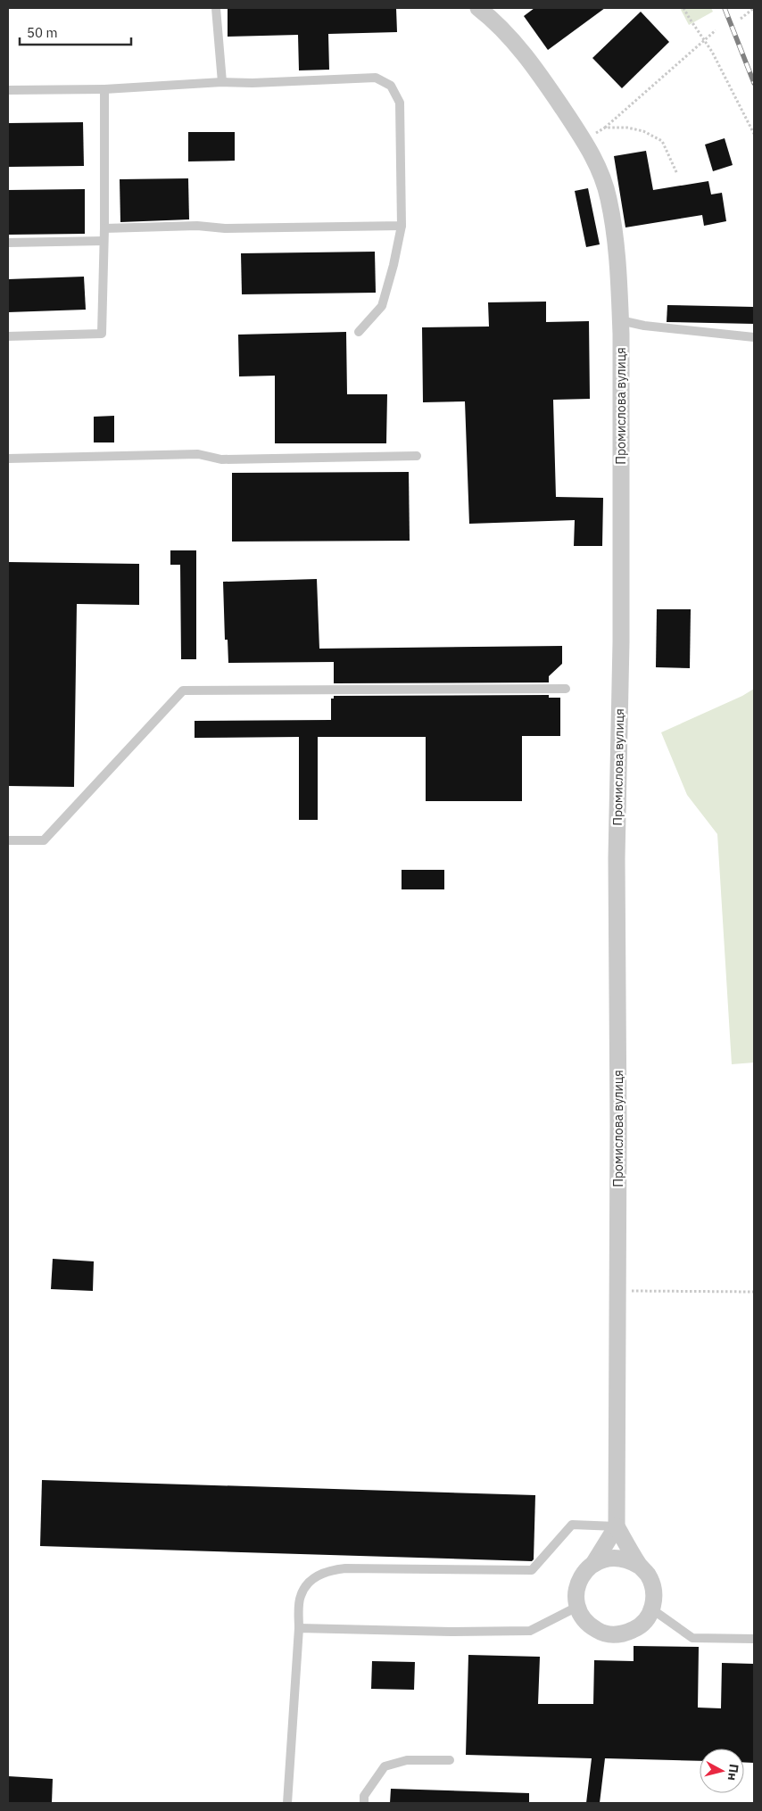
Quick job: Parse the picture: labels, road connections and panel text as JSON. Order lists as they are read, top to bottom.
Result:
{
  "streets": {
    "street": ["Промислова вулиця"]
  },
  "scale_bar": "50 m",
  "north": "right"
}
